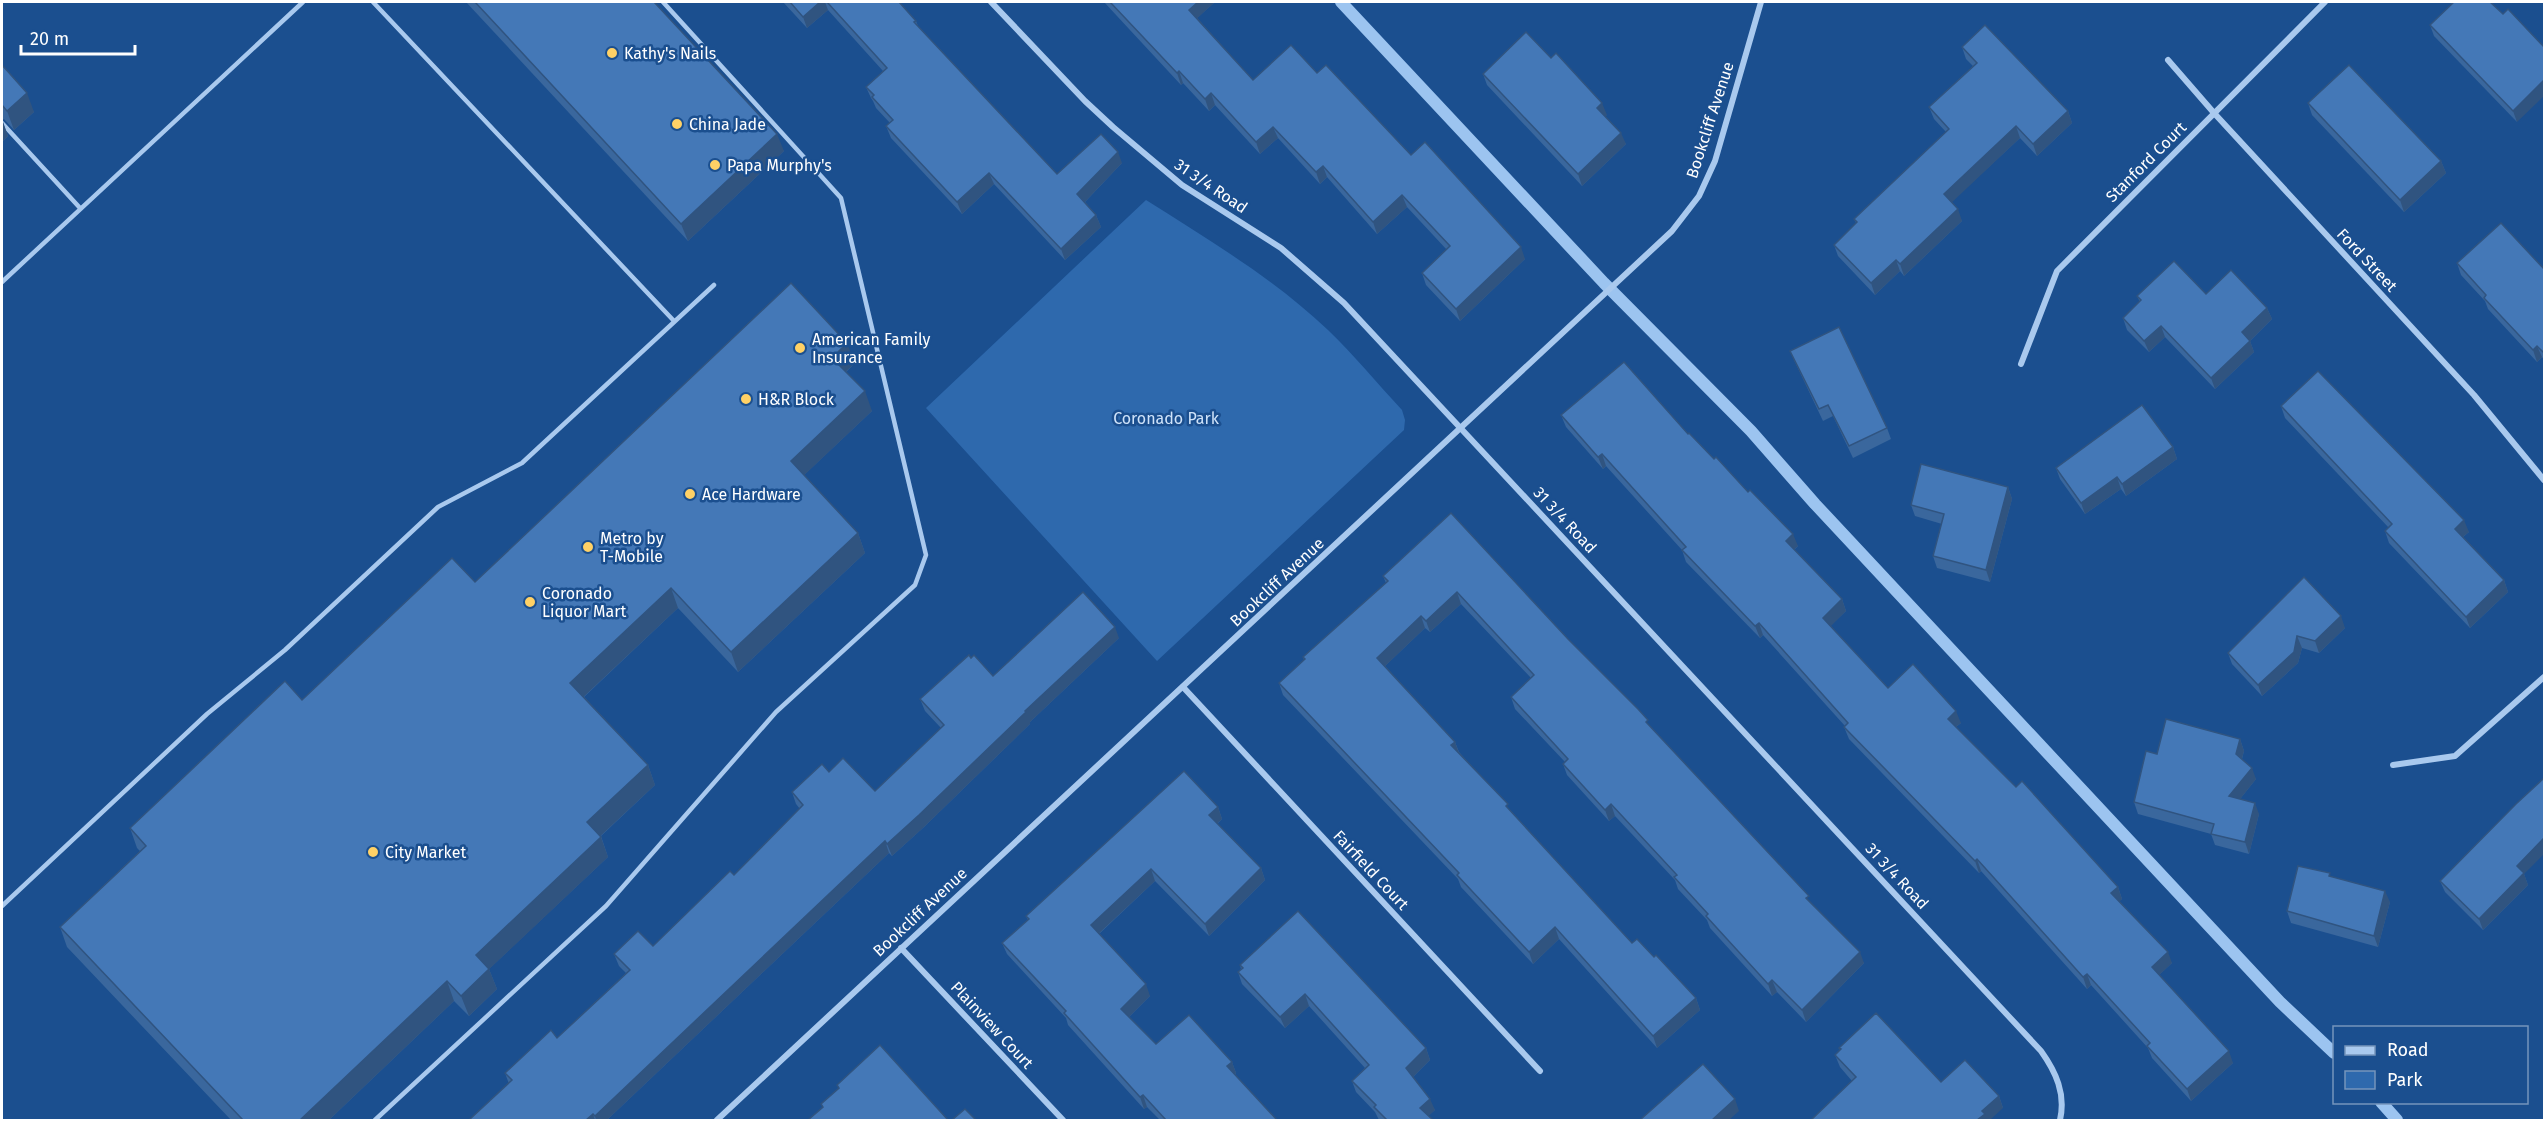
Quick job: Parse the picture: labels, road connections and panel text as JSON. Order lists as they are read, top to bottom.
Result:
{
  "streets": {
    "street": [
      "Bookcliff Avenue",
      "Stanford Court",
      "31 3/4 Road",
      "Ford Street",
      "Fairfield Court",
      "Plainview Court"
    ]
  },
  "crossings": [
    ["Bookcliff Avenue", "31 3/4 Road"],
    ["Bookcliff Avenue", "Fairfield Court"],
    ["Bookcliff Avenue", "Plainview Court"],
    ["Stanford Court", "Ford Street"]
  ],
  "parks": ["Coronado Park"],
  "places": [
    "Kathy's Nails",
    "China Jade",
    "Papa Murphy's",
    "American Family Insurance",
    "H&R Block",
    "Ace Hardware",
    "Metro by T-Mobile",
    "Coronado Liquor Mart",
    "City Market"
  ],
  "legend": ["Road", "Park"],
  "scale_bar": "20 m"
}
